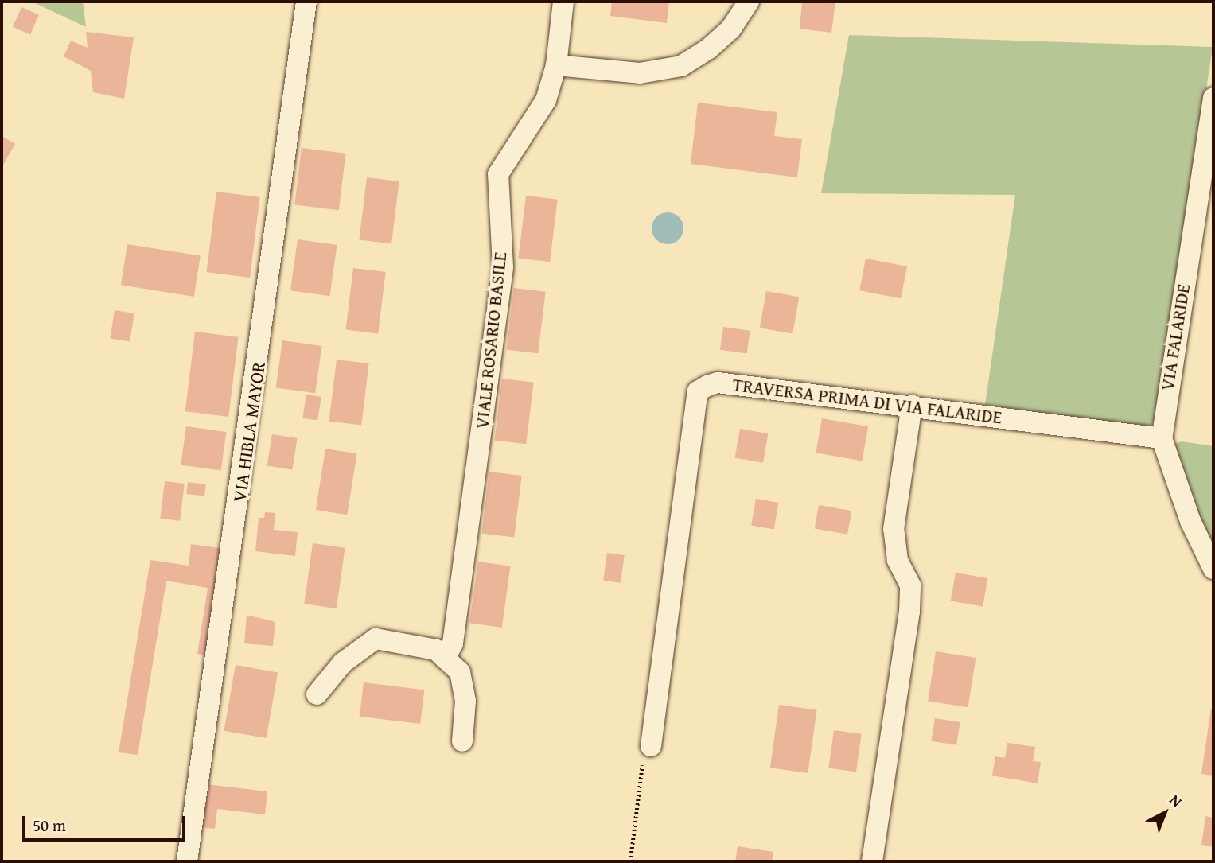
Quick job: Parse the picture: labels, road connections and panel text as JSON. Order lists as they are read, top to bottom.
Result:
{
  "streets": {
    "street": [
      "VIA FALARIDE",
      "VIALE ROSARIO BASILE",
      "TRAVERSA PRIMA DI VIA FALARIDE",
      "VIA HIBLA MAYOR"
    ]
  },
  "crossings": [
    ["VIA FALARIDE", "TRAVERSA PRIMA DI VIA FALARIDE"]
  ],
  "scale_bar": "50 m",
  "north": "top right"
}
